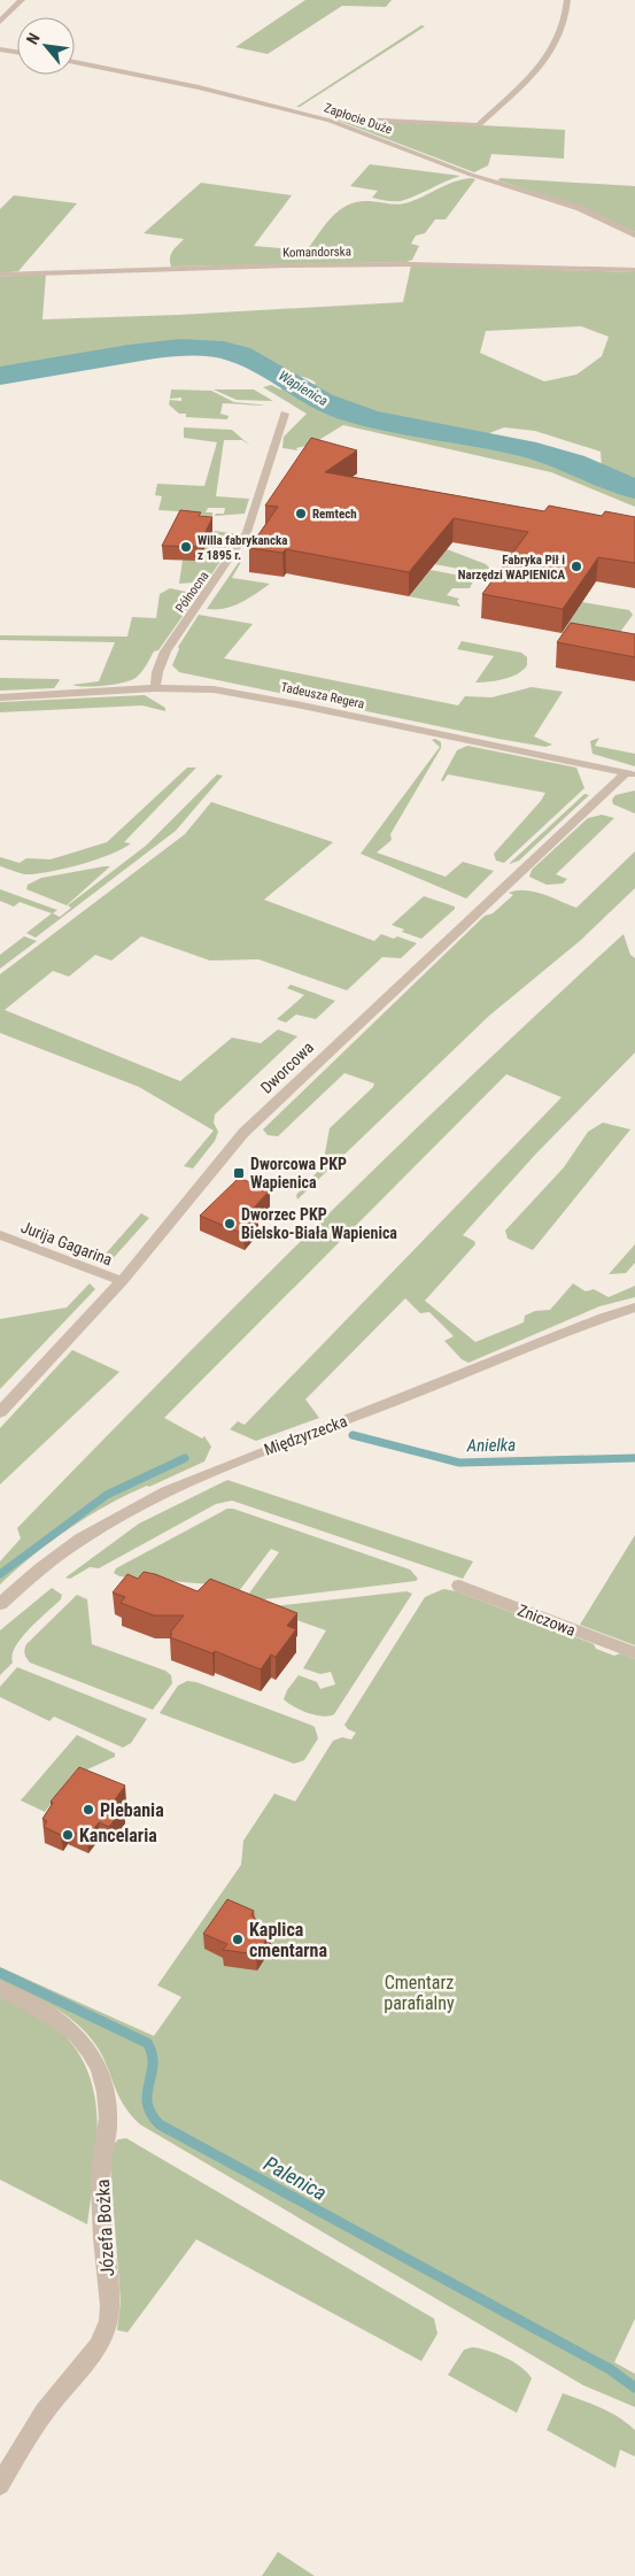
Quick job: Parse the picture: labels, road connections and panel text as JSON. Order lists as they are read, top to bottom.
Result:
{
  "streets": {
    "street": [
      "Zapłocie Duże",
      "Komandorska",
      "Północna",
      "Tadeusza Regera",
      "Dworcowa",
      "Jurija Gagarina",
      "Międzyrzecka",
      "Zniczowa",
      "Józefa Bożka"
    ]
  },
  "crossings": [
    ["Północna", "Tadeusza Regera"],
    ["Tadeusza Regera", "Dworcowa"],
    ["Dworcowa", "Jurija Gagarina"]
  ],
  "water": ["Wapienica", "Anielka", "Palenica"],
  "parks": ["Cmentarz parafialny"],
  "places": {
    "other": [
      "Remtech",
      "Willa fabrykancka z 1895 r.",
      "Fabryka Pił i Narzędzi WAPIENICA",
      "Dworzec PKP Bielsko-Biała Wapienica",
      "Plebania",
      "Kancelaria",
      "Kaplica cmentarna"
    ],
    "transit": ["Dworcowa PKP Wapienica"]
  },
  "north": "top left"
}
